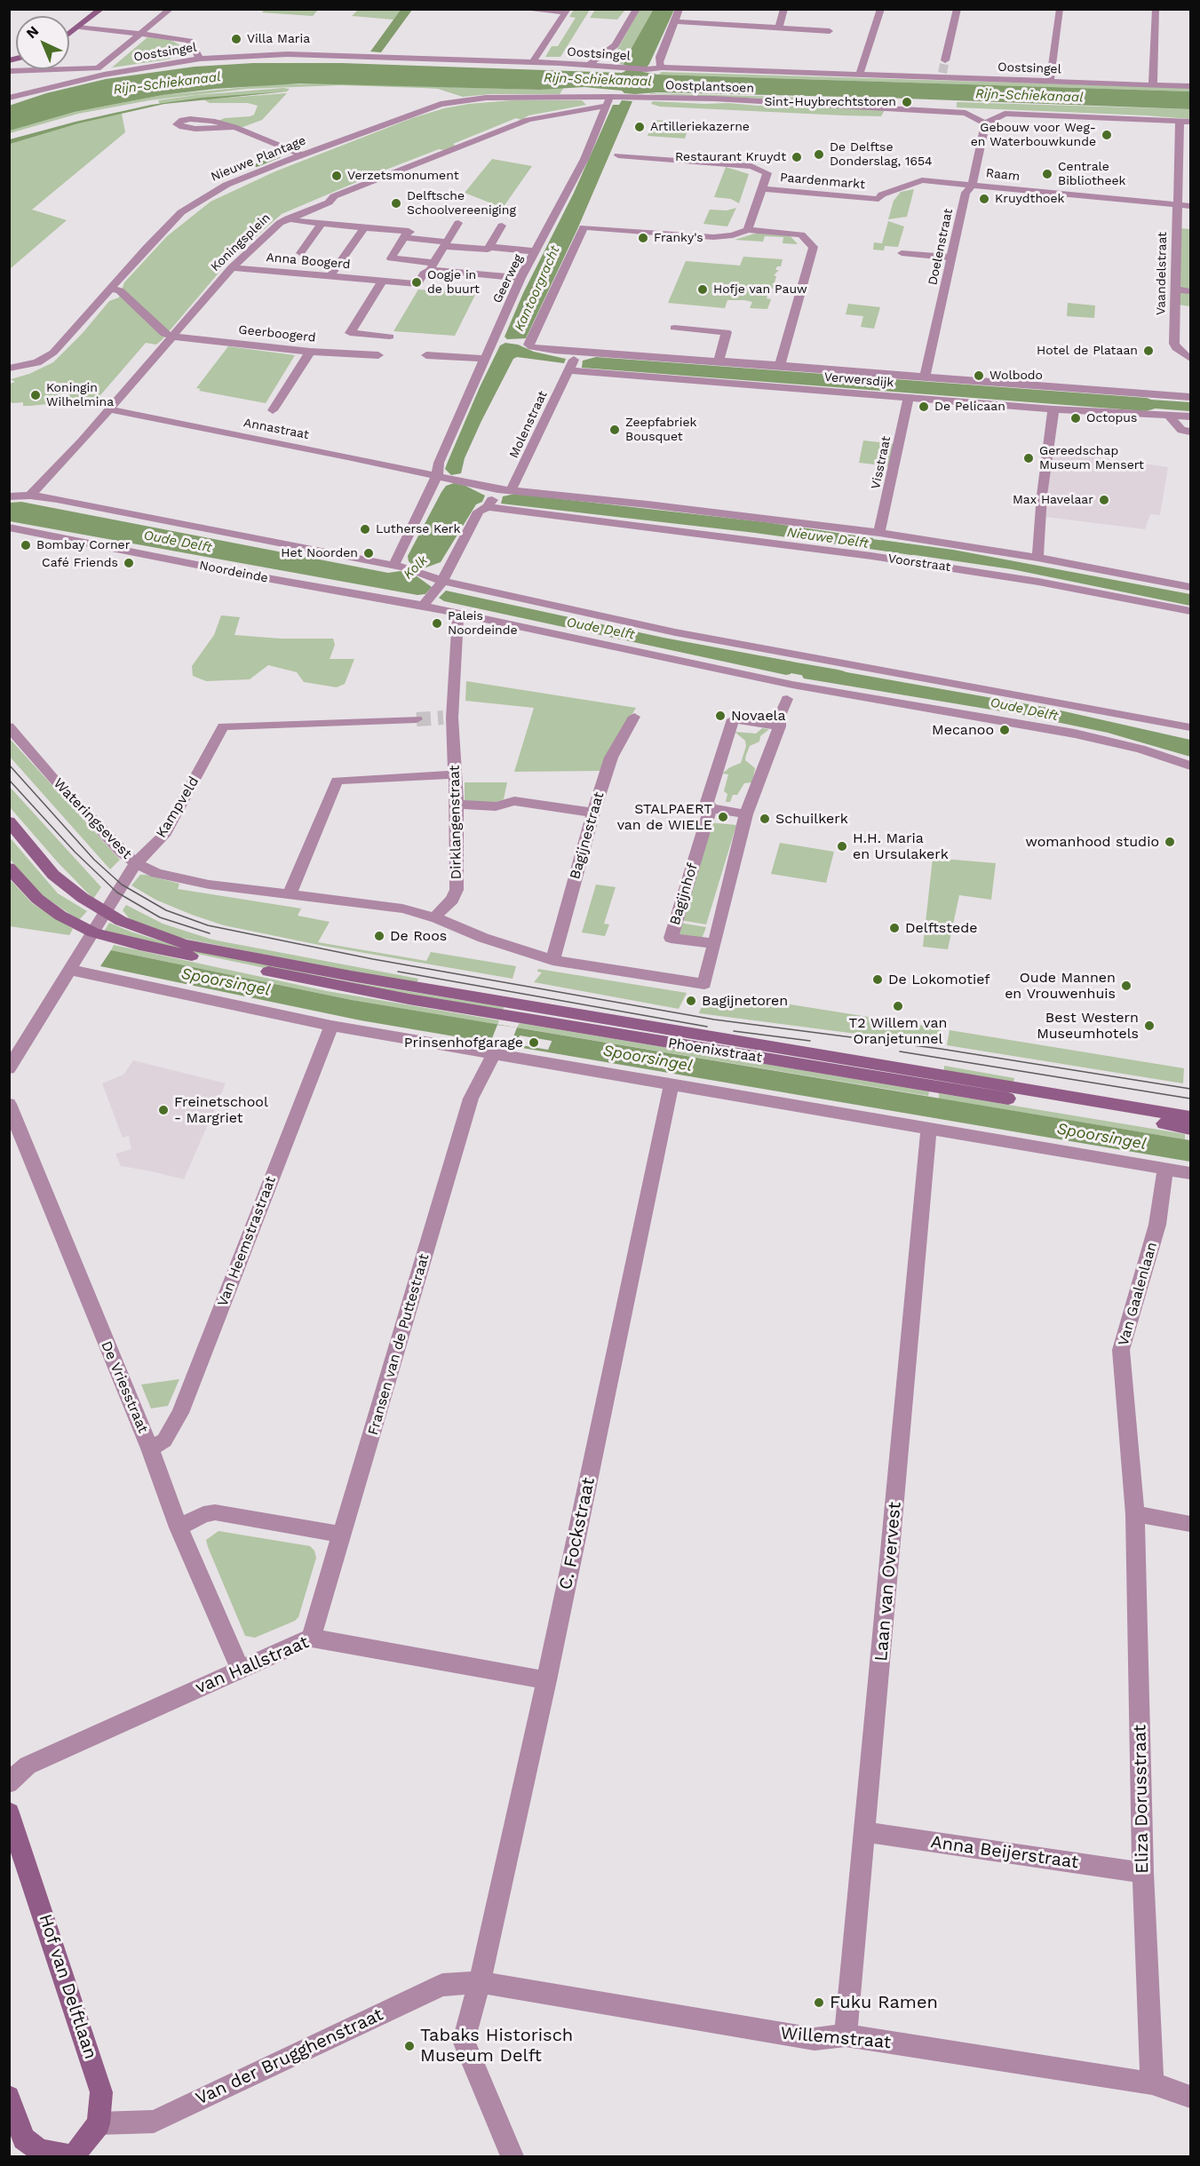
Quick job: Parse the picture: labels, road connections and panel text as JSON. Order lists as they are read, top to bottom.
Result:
{
  "streets": {
    "street": [
      "Oostsingel",
      "Oostplantsoen",
      "Nieuwe Plantage",
      "Raam",
      "Paardenmarkt",
      "Koningsplein",
      "Doelenstraat",
      "Anna Boogerd",
      "Vaandelstraat",
      "Geerweg",
      "Geerboogerd",
      "Verwersdijk",
      "Molenstraat",
      "Annastraat",
      "Visstraat",
      "Voorstraat",
      "Noordeinde",
      "Kampveld",
      "Wateringsevest",
      "Dirklangenstraat",
      "Bagijnestraat",
      "Bagijnhof",
      "Phoenixstraat",
      "Van Heemstrastraat",
      "Van Gaalenlaan",
      "Fransen van de Puttestraat",
      "De Vriesstraat",
      "C. Fockstraat",
      "Laan van Overvest",
      "van Hallstraat",
      "Eliza Dorusstraat",
      "Anna Beijerstraat",
      "Hof van Delftlaan",
      "Willemstraat",
      "Van der Brugghenstraat"
    ]
  },
  "crossings": [
    ["Oostplantsoen", "Nieuwe Plantage"],
    ["Oostplantsoen", "Koningsplein"],
    ["Oostplantsoen", "Doelenstraat"],
    ["Oostplantsoen", "Geerweg"],
    ["Raam", "Paardenmarkt"],
    ["Raam", "Doelenstraat"],
    ["Raam", "Vaandelstraat"],
    ["Paardenmarkt", "Doelenstraat"],
    ["Paardenmarkt", "Verwersdijk"],
    ["Koningsplein", "Anna Boogerd"],
    ["Koningsplein", "Geerweg"],
    ["Koningsplein", "Geerboogerd"],
    ["Koningsplein", "Annastraat"],
    ["Doelenstraat", "Verwersdijk"],
    ["Geerweg", "Annastraat"],
    ["Verwersdijk", "Molenstraat"],
    ["Verwersdijk", "Visstraat"],
    ["Molenstraat", "Voorstraat"],
    ["Visstraat", "Voorstraat"],
    ["Noordeinde", "Dirklangenstraat"],
    ["Kampveld", "Wateringsevest"],
    ["Van Heemstrastraat", "De Vriesstraat"],
    ["Van Gaalenlaan", "Eliza Dorusstraat"],
    ["Fransen van de Puttestraat", "van Hallstraat"],
    ["De Vriesstraat", "van Hallstraat"],
    ["C. Fockstraat", "van Hallstraat"],
    ["C. Fockstraat", "Willemstraat"],
    ["C. Fockstraat", "Van der Brugghenstraat"],
    ["Laan van Overvest", "Anna Beijerstraat"],
    ["Laan van Overvest", "Willemstraat"],
    ["Eliza Dorusstraat", "Anna Beijerstraat"],
    ["Eliza Dorusstraat", "Willemstraat"],
    ["Hof van Delftlaan", "Van der Brugghenstraat"],
    ["Willemstraat", "Van der Brugghenstraat"]
  ],
  "water": [
    "Rijn-Schiekanaal",
    "Kantoorgracht",
    "Nieuwe Delft",
    "Oude Delft",
    "Kolk",
    "Spoorsingel"
  ],
  "places": [
    "Villa Maria",
    "Sint-Huybrechtstoren",
    "Artilleriekazerne",
    "Gebouw voor Weg- en Waterbouwkunde",
    "De Delftse Donderslag, 1654",
    "Restaurant Kruydt",
    "Centrale Bibliotheek",
    "Verzetsmonument",
    "Kruydthoek",
    "Delftsche Schoolvereeniging",
    "Franky's",
    "Oogje in de buurt",
    "Hofje van Pauw",
    "Hotel de Plataan",
    "Wolbodo",
    "Koningin Wilhelmina",
    "De Pelicaan",
    "Octopus",
    "Zeepfabriek Bousquet",
    "Gereedschap Museum Mensert",
    "Max Havelaar",
    "Lutherse Kerk",
    "Bombay Corner",
    "Het Noorden",
    "Café Friends",
    "Paleis Noordeinde",
    "Novaela",
    "Mecanoo",
    "STALPAERT van de WIELE",
    "Schuilkerk",
    "womanhood studio",
    "H.H. Maria en Ursulakerk",
    "Delftstede",
    "De Roos",
    "De Lokomotief",
    "Oude Mannen en Vrouwenhuis",
    "Bagijnetoren",
    "T2 Willem van Oranjetunnel",
    "Best Western Museumhotels",
    "Prinsenhofgarage",
    "Freinetschool - Margriet",
    "Fuku Ramen",
    "Tabaks Historisch Museum Delft"
  ],
  "north": "top left"
}
